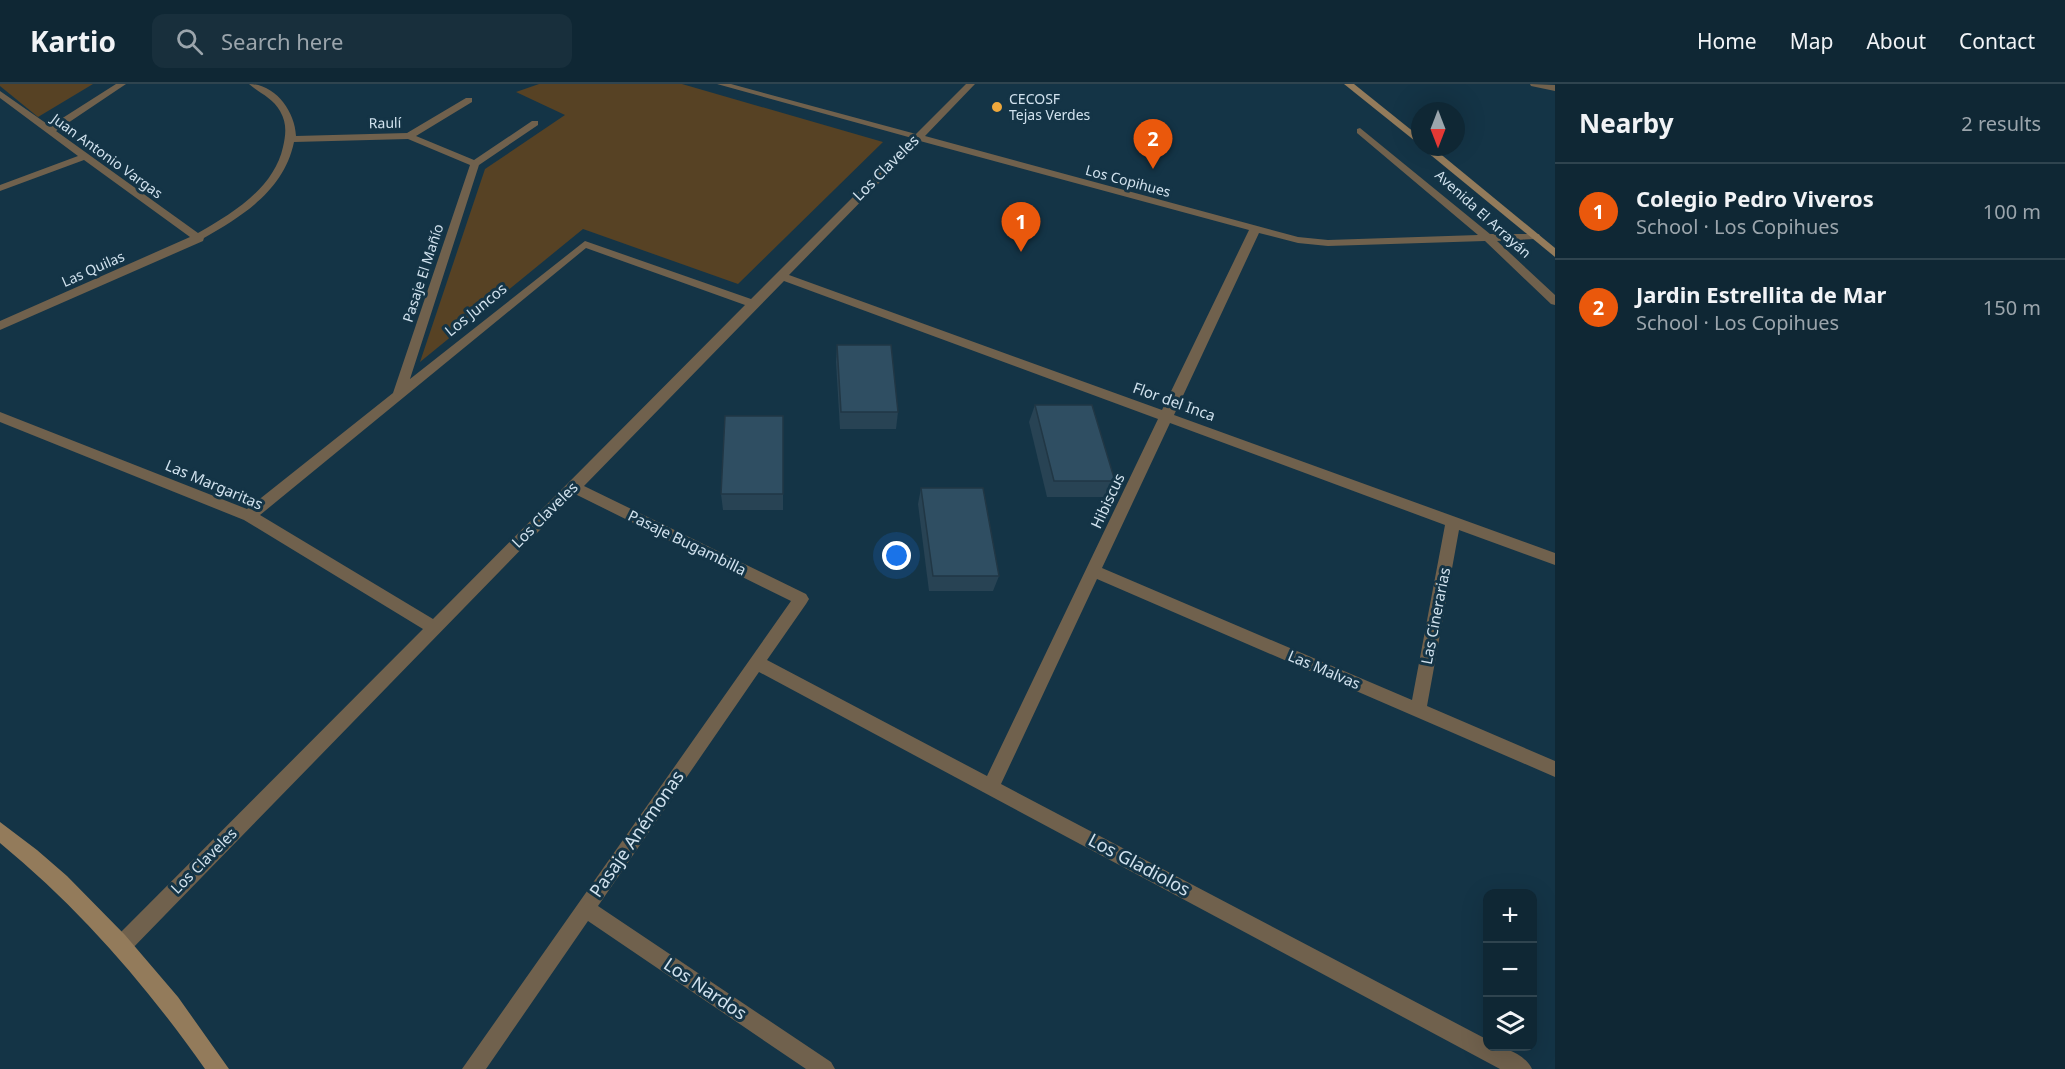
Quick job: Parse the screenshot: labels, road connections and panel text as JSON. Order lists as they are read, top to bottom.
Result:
{
  "streets": {
    "street": [
      "Raulí",
      "Juan Antonio Vargas",
      "Los Claveles",
      "Los Copihues",
      "Avenida El Arrayán",
      "Las Quilas",
      "Pasaje El Mañío",
      "Los Juncos",
      "Flor del Inca",
      "Las Margaritas",
      "Hibiscus",
      "Pasaje Bugambilla",
      "Las Cinerarias",
      "Las Malvas",
      "Pasaje Anémonas",
      "Los Gladiolos",
      "Los Nardos"
    ]
  },
  "crossings": [
    ["Raulí", "Las Quilas"],
    ["Juan Antonio Vargas", "Las Quilas"],
    ["Los Claveles", "Los Copihues"],
    ["Los Claveles", "Los Juncos"],
    ["Los Claveles", "Flor del Inca"],
    ["Los Claveles", "Las Margaritas"],
    ["Los Claveles", "Pasaje Bugambilla"],
    ["Los Copihues", "Avenida El Arrayán"],
    ["Los Copihues", "Hibiscus"],
    ["Pasaje El Mañío", "Los Juncos"],
    ["Los Juncos", "Las Margaritas"],
    ["Flor del Inca", "Hibiscus"],
    ["Flor del Inca", "Las Cinerarias"],
    ["Hibiscus", "Las Malvas"],
    ["Hibiscus", "Los Gladiolos"],
    ["Pasaje Bugambilla", "Pasaje Anémonas"],
    ["Las Cinerarias", "Las Malvas"],
    ["Pasaje Anémonas", "Los Gladiolos"],
    ["Pasaje Anémonas", "Los Nardos"]
  ],
  "places": ["CECOSF Tejas Verdes"],
  "north": "bottom",
  "page": {
    "header": "Kartio",
    "search": "Search here",
    "nav": [
      "Home",
      "Map",
      "About",
      "Contact"
    ],
    "heading": ["Nearby", "2 results"],
    "pins": ["2", "1"],
    "list": [
      {
        "mark": "1",
        "name": "Colegio Pedro Viveros",
        "note": "School · Los Copihues",
        "value": "100 m"
      },
      {
        "mark": "2",
        "name": "Jardin Estrellita de Mar",
        "note": "School · Los Copihues",
        "value": "150 m"
      }
    ],
    "map_buttons": ["+", "−"]
  }
}
